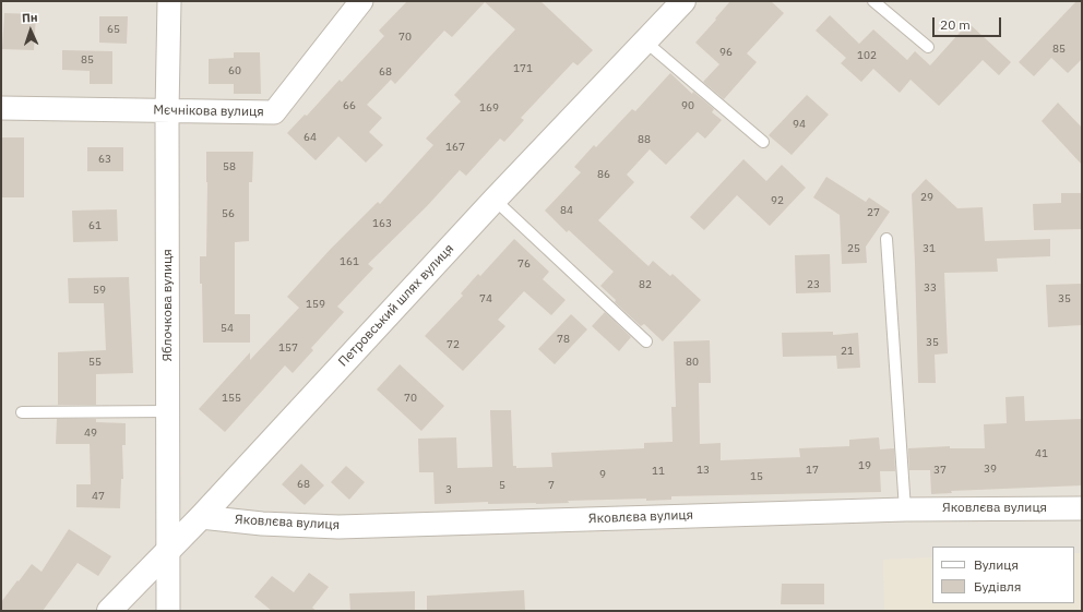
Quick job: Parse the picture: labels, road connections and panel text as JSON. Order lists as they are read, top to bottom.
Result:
{
  "streets": {
    "street": [
      "Мєчнікова вулиця",
      "Яблочкова вулиця",
      "Петровський шлях вулиця",
      "Яковлєва вулиця"
    ]
  },
  "crossings": [
    ["Мєчнікова вулиця", "Яблочкова вулиця"],
    ["Яблочкова вулиця", "Петровський шлях вулиця"],
    ["Петровський шлях вулиця", "Яковлєва вулиця"]
  ],
  "house_numbers": [
    "65",
    "70",
    "85",
    "96",
    "102",
    "85",
    "171",
    "60",
    "68",
    "66",
    "90",
    "169",
    "94",
    "64",
    "88",
    "167",
    "63",
    "58",
    "86",
    "29",
    "92",
    "84",
    "27",
    "56",
    "163",
    "61",
    "25",
    "31",
    "161",
    "76",
    "82",
    "23",
    "33",
    "59",
    "74",
    "35",
    "159",
    "54",
    "78",
    "35",
    "72",
    "157",
    "21",
    "55",
    "80",
    "155",
    "70",
    "49",
    "41",
    "19",
    "39",
    "13",
    "17",
    "37",
    "11",
    "9",
    "15",
    "68",
    "5",
    "7",
    "3",
    "47"
  ],
  "legend": ["Вулиця", "Будівля"],
  "scale_bar": "20 m",
  "north": "top"
}
